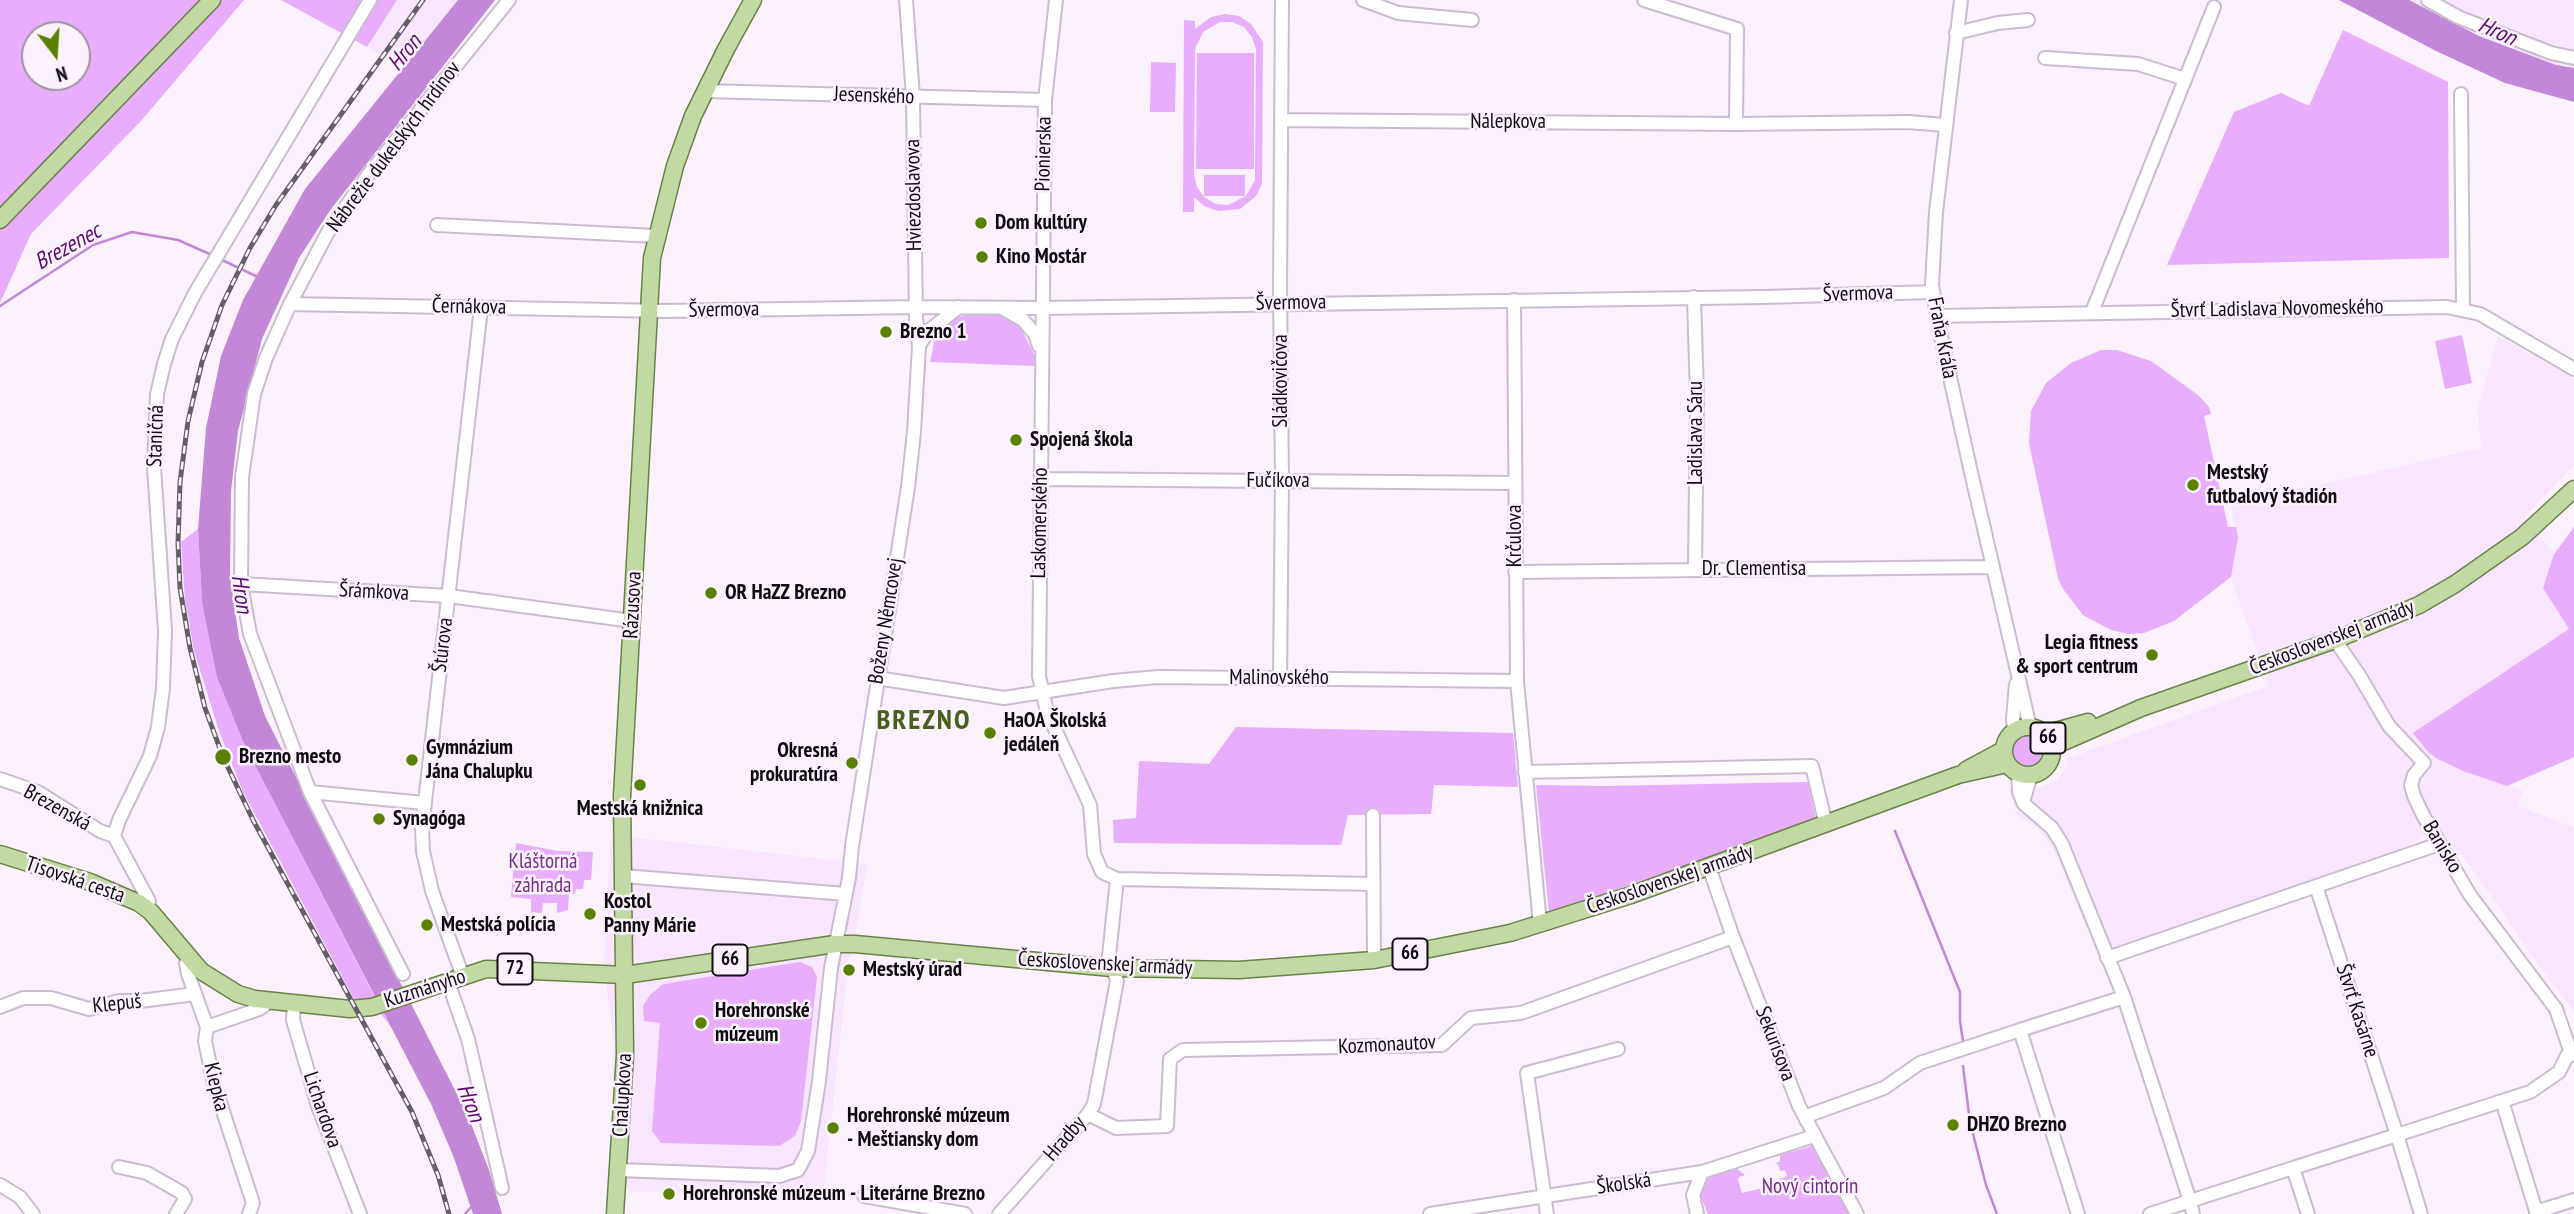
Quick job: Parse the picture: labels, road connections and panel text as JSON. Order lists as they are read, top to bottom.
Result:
{
  "streets": {
    "main road": [
      "Rázusova",
      "Československej armády",
      "66",
      "Tisovská cesta",
      "72",
      "Kuzmányho",
      "Chalupkova"
    ],
    "street": [
      "Jesenského",
      "Nálepkova",
      "Nábrežie dukelských hrdinov",
      "Pionierska",
      "Hviezdoslavova",
      "Švermova",
      "Černákova",
      "Štvrť Ladislava Novomeského",
      "Fraňa Kráľa",
      "Sládkovičova",
      "Ladislava Sáru",
      "Staničná",
      "Fučíkova",
      "Laskomerského",
      "Krčulova",
      "Dr. Clementisa",
      "Šrámkova",
      "Boženy Němcovej",
      "Štúrova",
      "Malinovského",
      "Brezenská",
      "Banisko",
      "Klepuš",
      "Štvrť Kasárne",
      "Sekurisova",
      "Kozmonautov",
      "Kiepka",
      "Lichardova",
      "Hradby",
      "Školská"
    ]
  },
  "crossings": [
    ["Jesenského", "Pionierska"],
    ["Jesenského", "Hviezdoslavova"],
    ["Jesenského", "Rázusova"],
    ["Nálepkova", "Fraňa Kráľa"],
    ["Nálepkova", "Sládkovičova"],
    ["Nábrežie dukelských hrdinov", "Černákova"],
    ["Nábrežie dukelských hrdinov", "Šrámkova"],
    ["Pionierska", "Švermova"],
    ["Pionierska", "Laskomerského"],
    ["Hviezdoslavova", "Švermova"],
    ["Hviezdoslavova", "Boženy Němcovej"],
    ["Švermova", "Černákova"],
    ["Švermova", "Fraňa Kráľa"],
    ["Švermova", "Sládkovičova"],
    ["Švermova", "Ladislava Sáru"],
    ["Švermova", "Laskomerského"],
    ["Švermova", "Krčulova"],
    ["Švermova", "Rázusova"],
    ["Švermova", "Boženy Němcovej"],
    ["Černákova", "Rázusova"],
    ["Černákova", "Štúrova"],
    ["Štvrť Ladislava Novomeského", "Fraňa Kráľa"],
    ["Fraňa Kráľa", "Dr. Clementisa"],
    ["Fraňa Kráľa", "Československej armády"],
    ["Fraňa Kráľa", "66"],
    ["Sládkovičova", "Fučíkova"],
    ["Sládkovičova", "Malinovského"],
    ["Ladislava Sáru", "Dr. Clementisa"],
    ["Staničná", "Brezenská"],
    ["Fučíkova", "Laskomerského"],
    ["Fučíkova", "Krčulova"],
    ["Laskomerského", "Malinovského"],
    ["Krčulova", "Dr. Clementisa"],
    ["Krčulova", "Československej armády"],
    ["Krčulova", "Malinovského"],
    ["Šrámkova", "Rázusova"],
    ["Šrámkova", "Štúrova"],
    ["Rázusova", "66"],
    ["Rázusova", "Kuzmányho"],
    ["Rázusova", "Chalupkova"],
    ["Boženy Němcovej", "Československej armády"],
    ["Boženy Němcovej", "Malinovského"],
    ["Boženy Němcovej", "66"],
    ["Boženy Němcovej", "Chalupkova"],
    ["Československej armády", "66"],
    ["Československej armády", "Banisko"],
    ["Československej armády", "Sekurisova"],
    ["Československej armády", "Hradby"],
    ["Štúrova", "Kuzmányho"],
    ["66", "Kuzmányho"],
    ["66", "Chalupkova"],
    ["Tisovská cesta", "Kuzmányho"],
    ["Kuzmányho", "Kiepka"],
    ["Kuzmányho", "Chalupkova"],
    ["Kuzmányho", "Lichardova"],
    ["Klepuš", "Kiepka"],
    ["Sekurisova", "Kozmonautov"],
    ["Sekurisova", "Školská"],
    ["Kozmonautov", "Hradby"]
  ],
  "districts": ["BREZNO"],
  "water": ["Hron", "Brezenec"],
  "parks": ["Kláštorná záhrada", "Nový cintorín"],
  "places": [
    "Dom kultúry",
    "Kino Mostár",
    "Brezno 1",
    "Spojená škola",
    "Mestský futbalový štadión",
    "OR HaZZ Brezno",
    "Legia fitness & sport centrum",
    "HaOA Školská jedáleň",
    "Brezno mesto",
    "Gymnázium Jána Chalupku",
    "Okresná prokuratúra",
    "Mestská knižnica",
    "Synagóga",
    "Kostol Panny Márie",
    "Mestská polícia",
    "Mestský úrad",
    "Horehronské múzeum",
    "DHZO Brezno",
    "Horehronské múzeum - Meštiansky dom",
    "Horehronské múzeum - Literárne Brezno"
  ],
  "north": "bottom"
}
